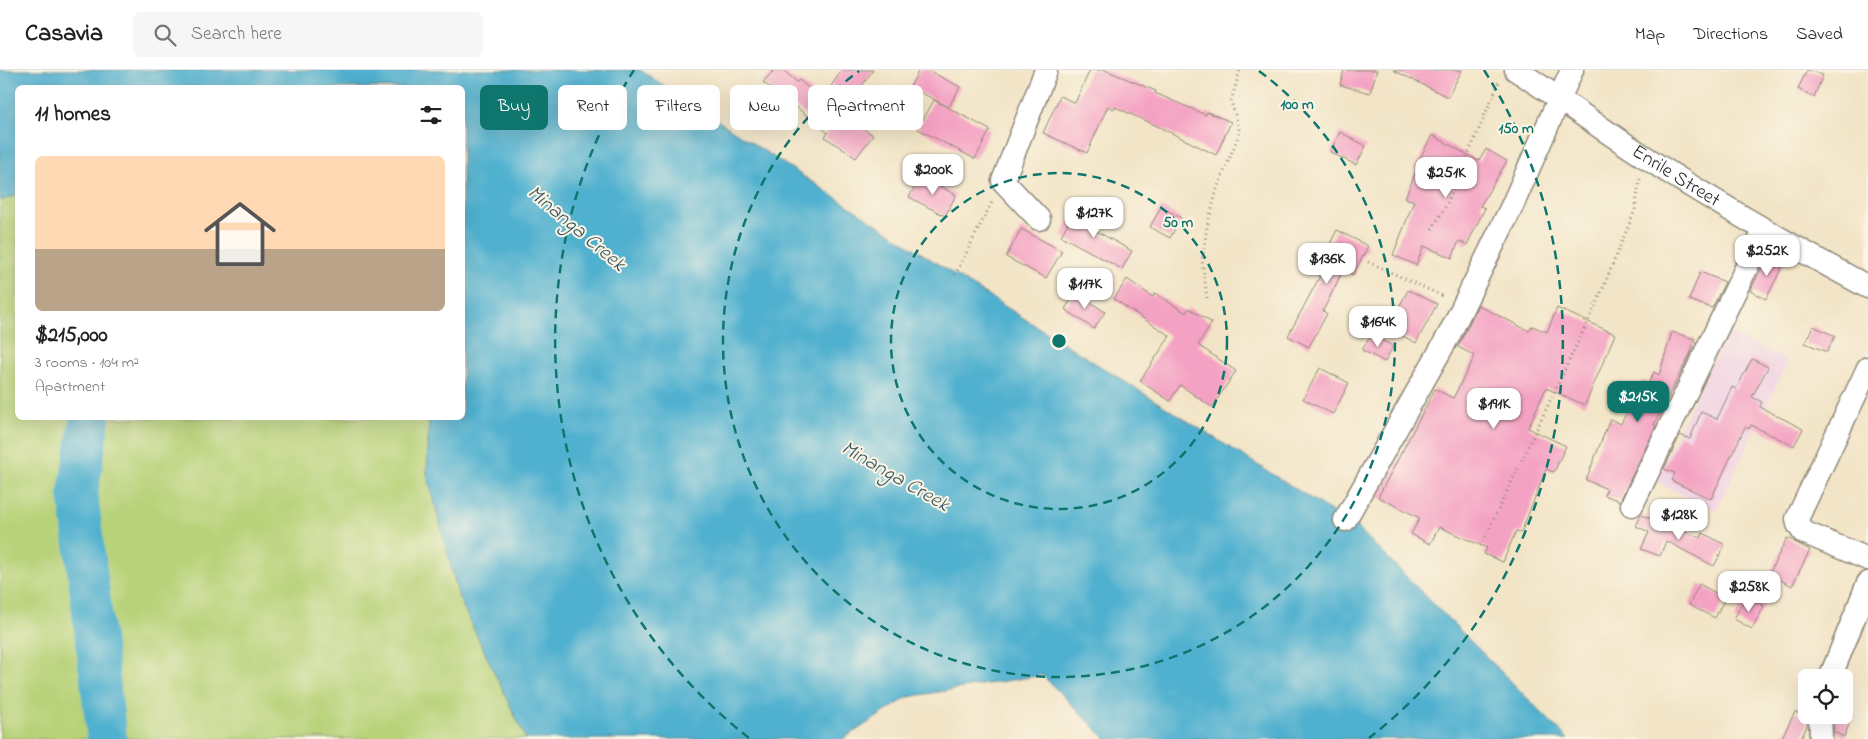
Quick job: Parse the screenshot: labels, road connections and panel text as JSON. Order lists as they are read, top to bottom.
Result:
{
  "streets": {
    "street": ["Enrile Street"]
  },
  "water": ["Minanga Creek"],
  "page": {
    "header": "Casavia",
    "search": "Search here",
    "nav": ["Map", "Directions", "Saved"],
    "chip": [
      "Buy",
      "Rent",
      "Filters",
      "New",
      "Apartment"
    ],
    "heading": "11 homes",
    "list": [
      {
        "name": "$215,000",
        "note": "3 rooms · 104 m² · Apartment"
      }
    ],
    "price": [
      "$200K",
      "$251K",
      "$127K",
      "$252K",
      "$136K",
      "$117K",
      "$164K",
      "$215K",
      "$191K",
      "$128K",
      "$258K"
    ]
  },
  "rings": ["100 m", "150 m", "50 m"]
}
